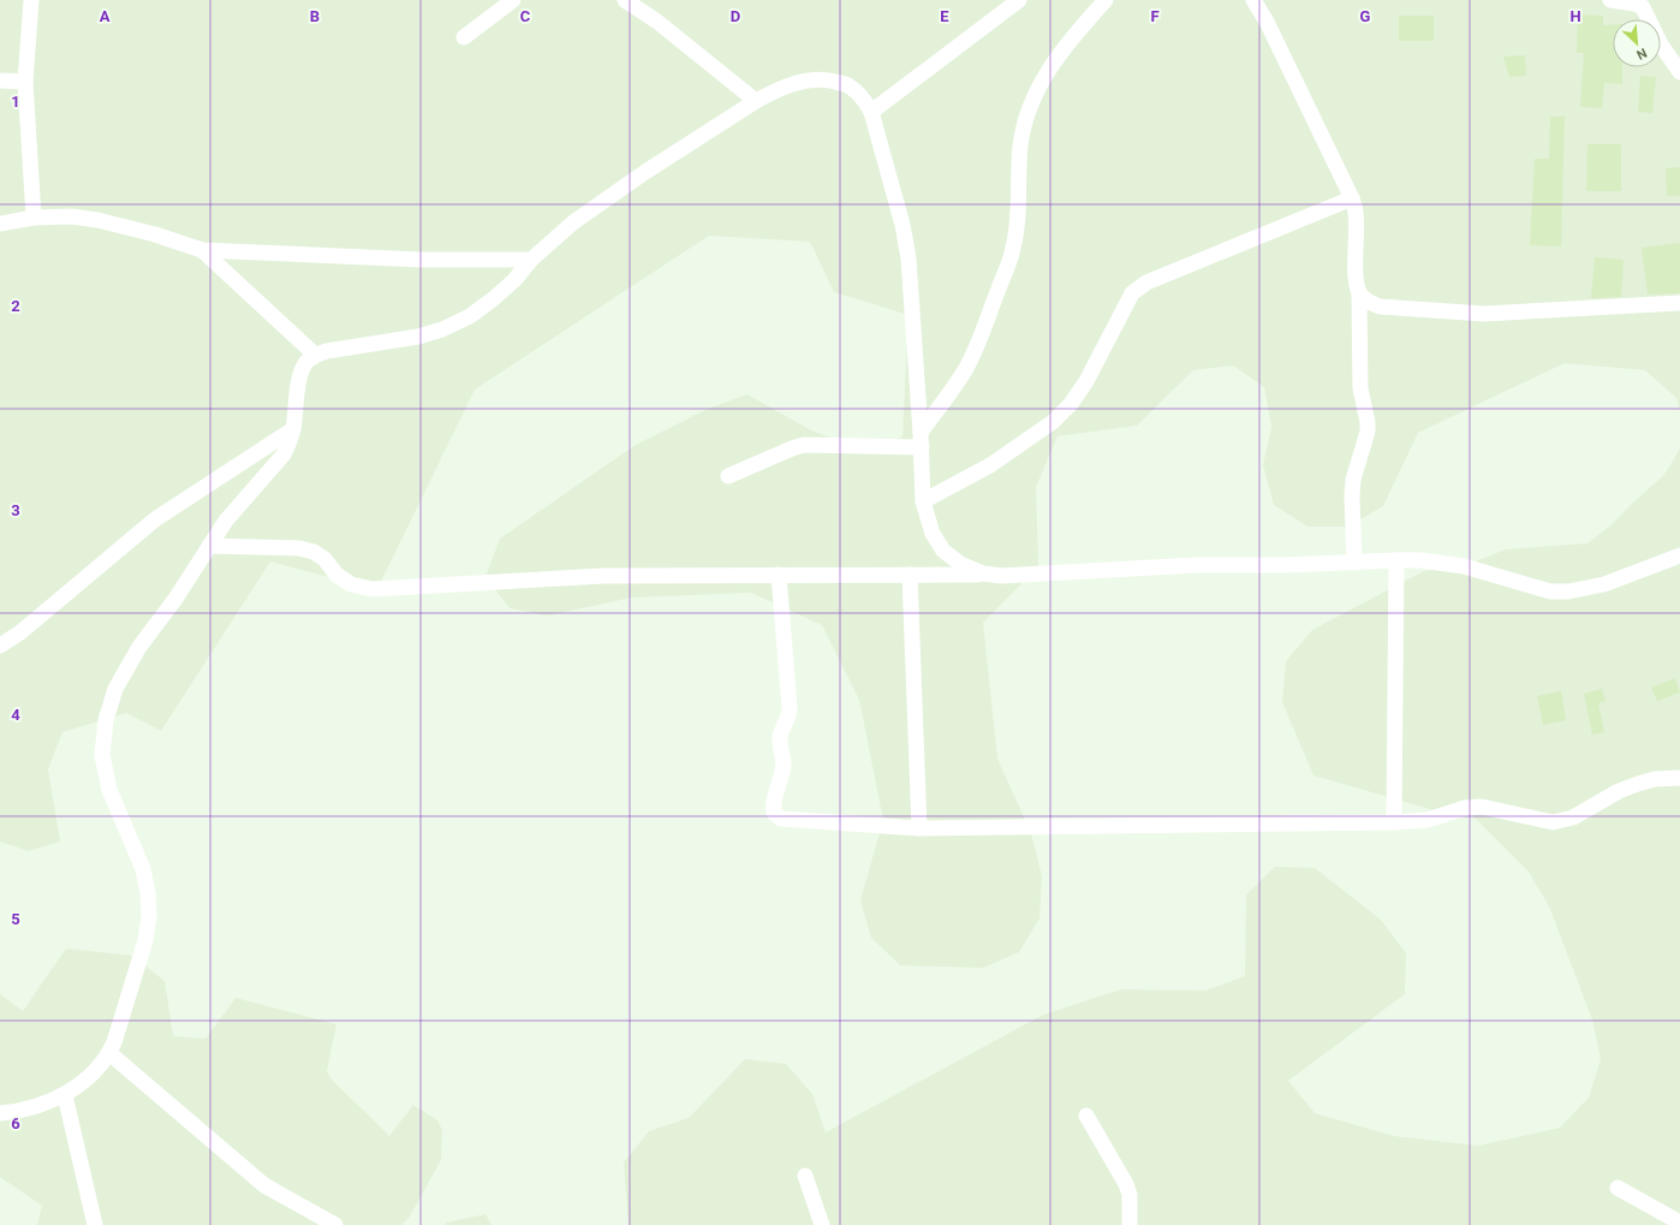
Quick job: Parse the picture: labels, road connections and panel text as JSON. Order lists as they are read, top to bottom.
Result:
{
  "north": "bottom right",
  "grid": {
    "columns": [
      "A",
      "B",
      "C",
      "D",
      "E",
      "F",
      "G",
      "H"
    ],
    "rows": [
      "1",
      "2",
      "3",
      "4",
      "5",
      "6"
    ]
  }
}
